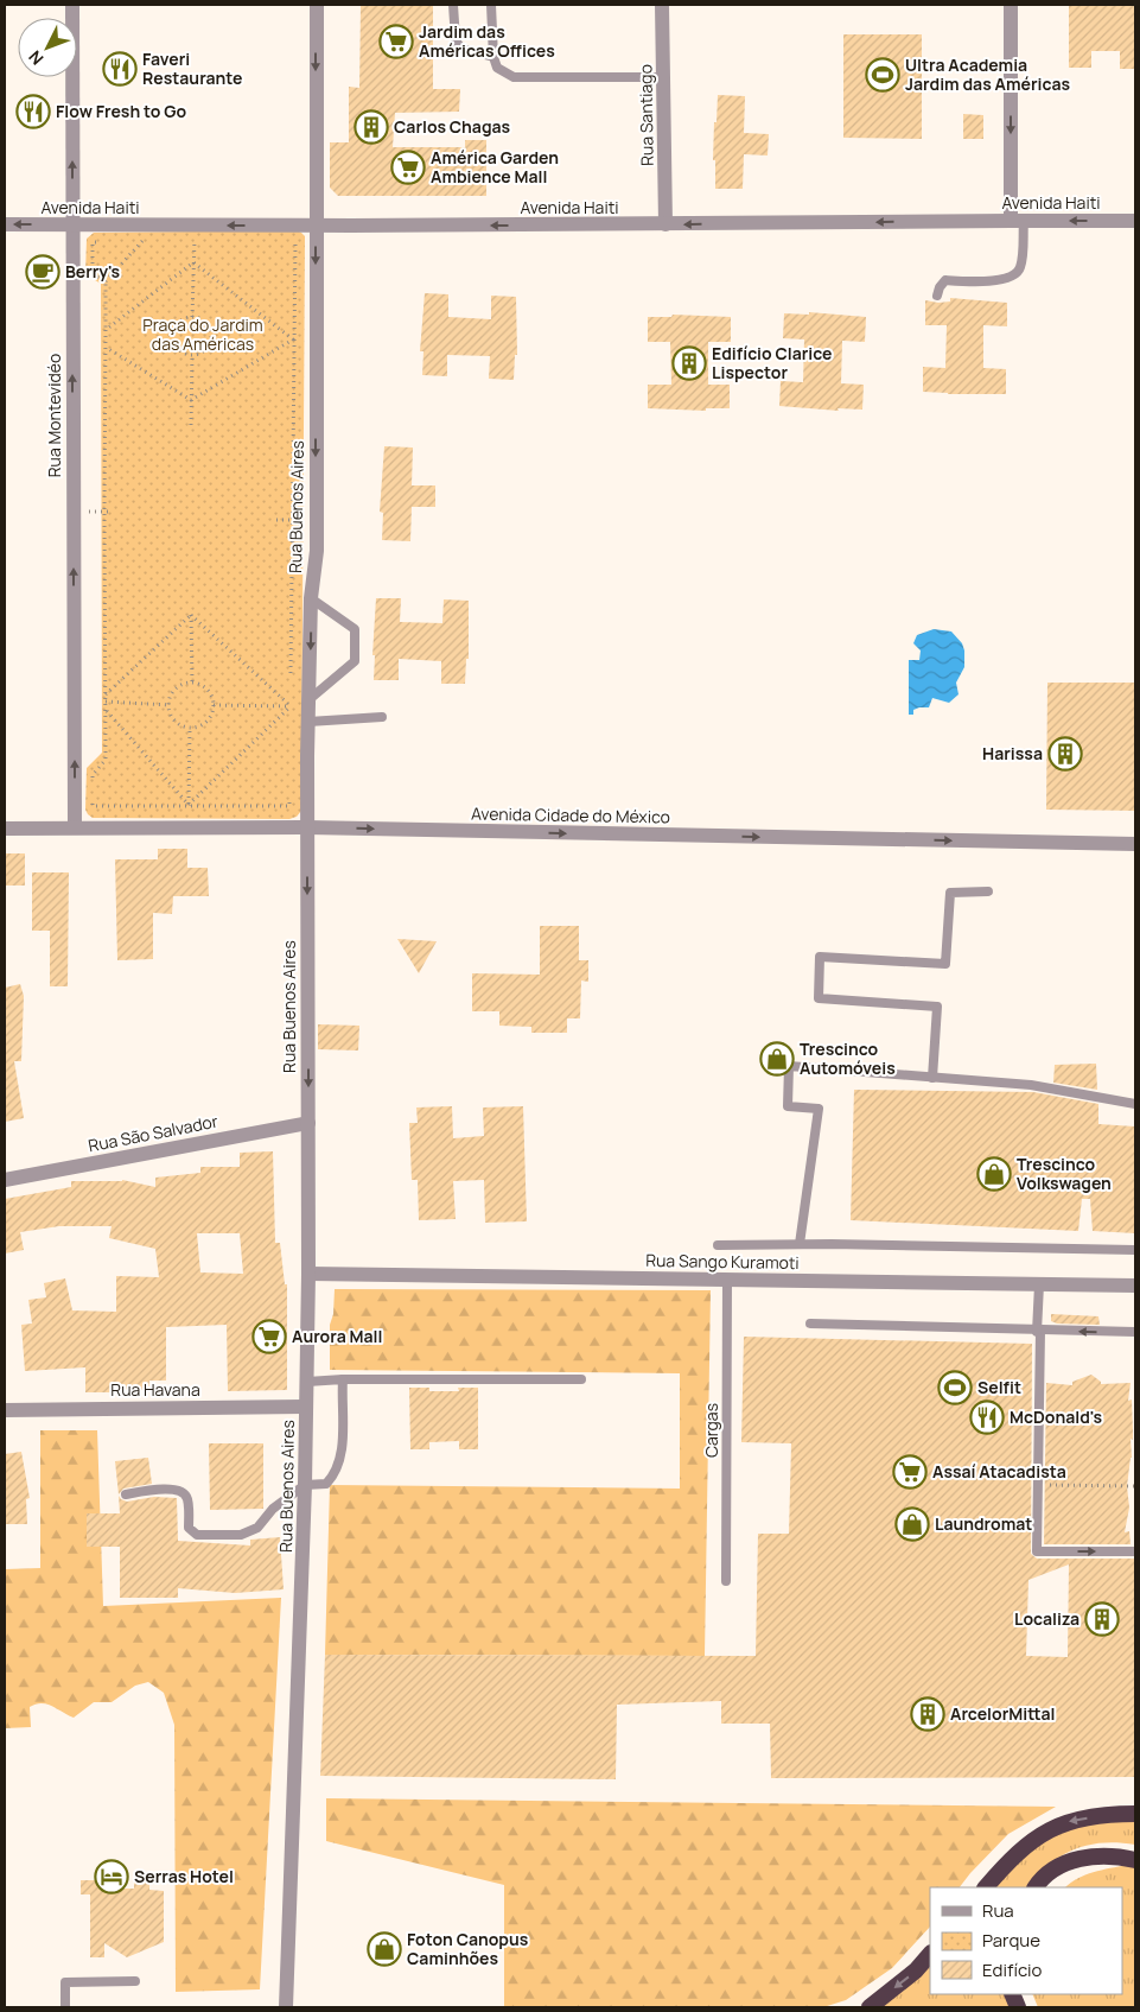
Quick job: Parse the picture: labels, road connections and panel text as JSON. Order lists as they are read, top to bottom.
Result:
{
  "streets": {
    "street": [
      "Rua Santiago",
      "Avenida Haiti",
      "Rua Montevidéo",
      "Rua Buenos Aires",
      "Avenida Cidade do México",
      "Rua São Salvador",
      "Rua Sango Kuramoti",
      "Rua Havana"
    ],
    "lane": ["Cargas"]
  },
  "crossings": [
    ["Rua Santiago", "Avenida Haiti"],
    ["Avenida Haiti", "Rua Montevidéo"],
    ["Avenida Haiti", "Rua Buenos Aires"],
    ["Rua Montevidéo", "Avenida Cidade do México"],
    ["Rua Buenos Aires", "Avenida Cidade do México"],
    ["Rua Buenos Aires", "Rua São Salvador"],
    ["Rua Buenos Aires", "Rua Sango Kuramoti"],
    ["Rua Buenos Aires", "Rua Havana"],
    ["Rua Sango Kuramoti", "Cargas"]
  ],
  "one_way": [
    "Avenida Haiti",
    "Rua Montevidéo",
    "Rua Buenos Aires",
    "Avenida Cidade do México"
  ],
  "parks": ["Praça do Jardim das Américas"],
  "places": {
    "supermarket": [
      "Jardim das Américas Offices",
      "América Garden Ambience Mall",
      "Aurora Mall",
      "Assaí Atacadista"
    ],
    "restaurant": ["Faveri Restaurante", "Flow Fresh to Go", "McDonald's"],
    "sports": ["Ultra Academia Jardim das Américas", "Selfit"],
    "building": [
      "Carlos Chagas",
      "Edifício Clarice Lispector",
      "Harissa",
      "Localiza",
      "ArcelorMittal"
    ],
    "cafe": ["Berry's"],
    "shop": [
      "Trescinco Automóveis",
      "Trescinco Volkswagen",
      "Laundromat",
      "Foton Canopus Caminhões"
    ],
    "hotel": ["Serras Hotel"]
  },
  "legend": ["Rua", "Parque", "Edifício"],
  "north": "bottom left"
}
